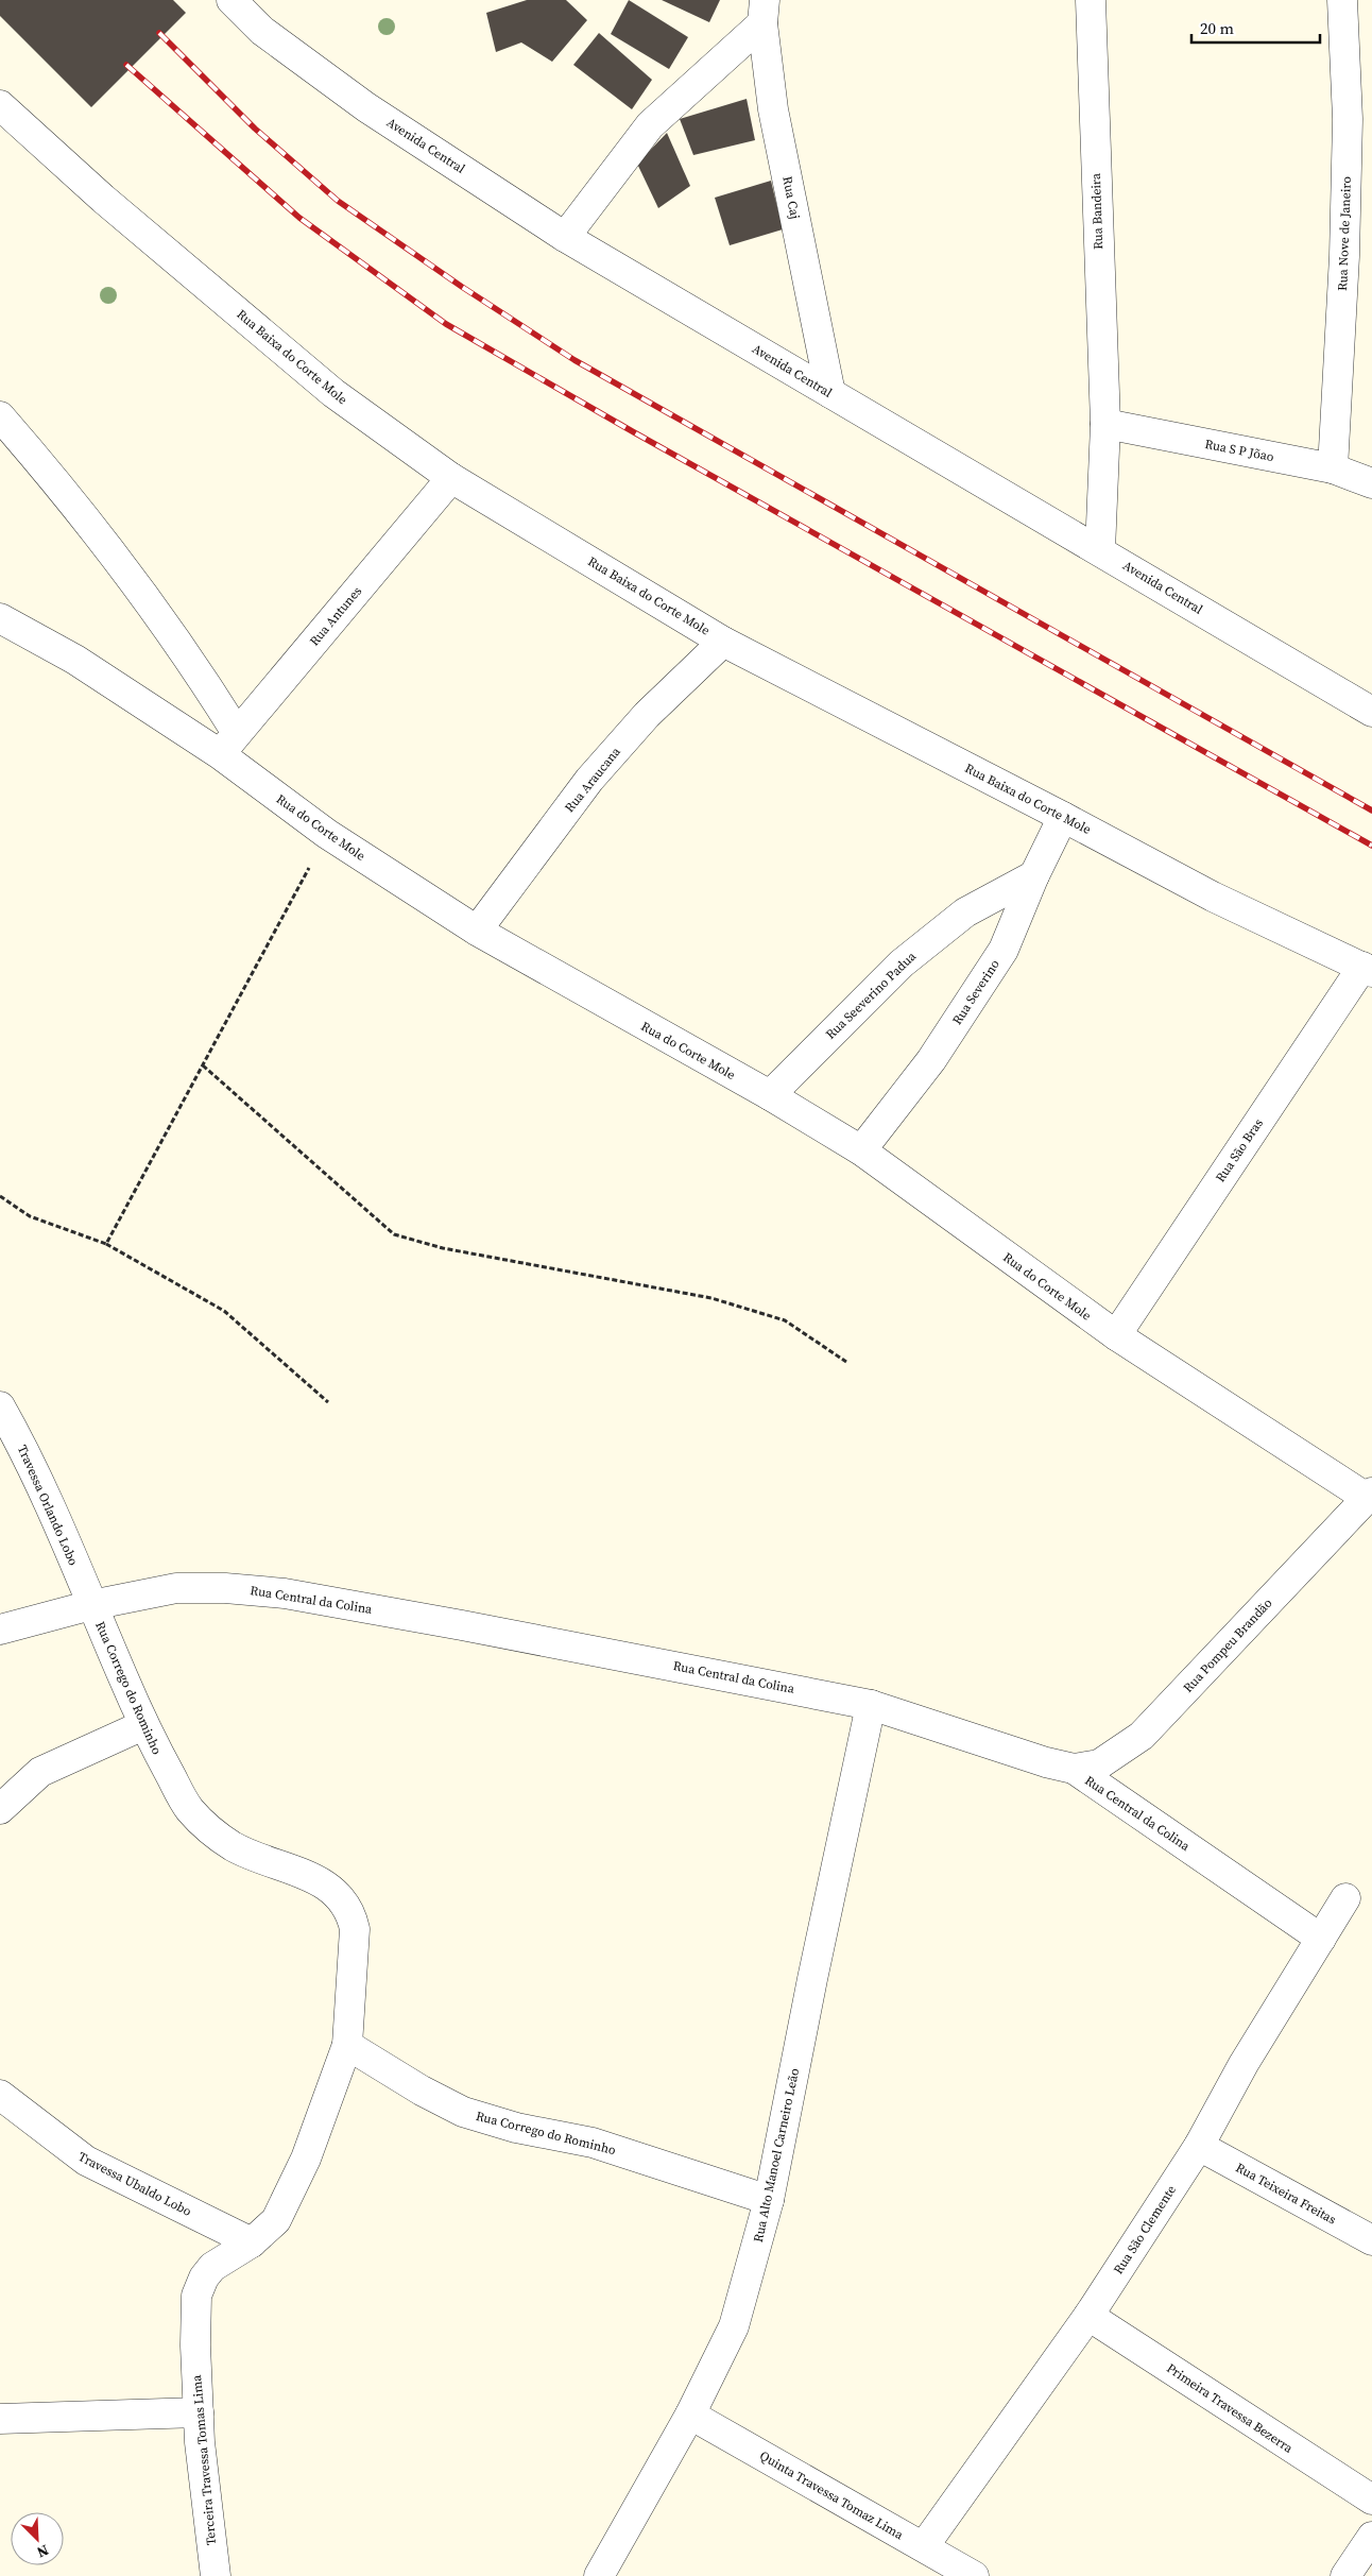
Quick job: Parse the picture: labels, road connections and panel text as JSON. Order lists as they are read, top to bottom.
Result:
{
  "streets": {
    "street": [
      "Avenida Central",
      "Rua Caj",
      "Rua Bandeira",
      "Rua Nove de Janeiro",
      "Rua Baixa do Corte Mole",
      "Rua S P Jõao",
      "Rua Antunes",
      "Rua Araucana",
      "Rua do Corte Mole",
      "Rua Severino",
      "Rua Seeverino Padua",
      "Rua São Bras",
      "Travessa Orlando Lobo",
      "Rua Central da Colina",
      "Rua Pompeu Brandão",
      "Rua Corrego do Rominho",
      "Rua Alto Manoel Carneiro Leão",
      "Travessa Ubaldo Lobo",
      "Rua Teixeira Freitas",
      "Rua São Clemente",
      "Primeira Travessa Bezerra",
      "Terceira Travessa Tomas Lima",
      "Quinta Travessa Tomaz Lima"
    ]
  },
  "crossings": [
    ["Avenida Central", "Rua Caj"],
    ["Avenida Central", "Rua Bandeira"],
    ["Rua Bandeira", "Rua S P Jõao"],
    ["Rua Nove de Janeiro", "Rua S P Jõao"],
    ["Rua Baixa do Corte Mole", "Rua Antunes"],
    ["Rua Baixa do Corte Mole", "Rua Araucana"],
    ["Rua Baixa do Corte Mole", "Rua Severino"],
    ["Rua Baixa do Corte Mole", "Rua São Bras"],
    ["Rua Antunes", "Rua do Corte Mole"],
    ["Rua Araucana", "Rua do Corte Mole"],
    ["Rua do Corte Mole", "Rua Severino"],
    ["Rua do Corte Mole", "Rua Seeverino Padua"],
    ["Rua do Corte Mole", "Rua São Bras"],
    ["Rua do Corte Mole", "Rua Pompeu Brandão"],
    ["Rua Severino", "Rua Seeverino Padua"],
    ["Travessa Orlando Lobo", "Rua Central da Colina"],
    ["Travessa Orlando Lobo", "Rua Corrego do Rominho"],
    ["Rua Central da Colina", "Rua Pompeu Brandão"],
    ["Rua Central da Colina", "Rua Corrego do Rominho"],
    ["Rua Central da Colina", "Rua Alto Manoel Carneiro Leão"],
    ["Rua Central da Colina", "Rua São Clemente"],
    ["Rua Corrego do Rominho", "Rua Alto Manoel Carneiro Leão"],
    ["Rua Corrego do Rominho", "Terceira Travessa Tomas Lima"],
    ["Rua Alto Manoel Carneiro Leão", "Quinta Travessa Tomaz Lima"],
    ["Travessa Ubaldo Lobo", "Terceira Travessa Tomas Lima"],
    ["Rua Teixeira Freitas", "Rua São Clemente"],
    ["Rua São Clemente", "Primeira Travessa Bezerra"],
    ["Rua São Clemente", "Quinta Travessa Tomaz Lima"]
  ],
  "scale_bar": "20 m",
  "north": "bottom right"
}
